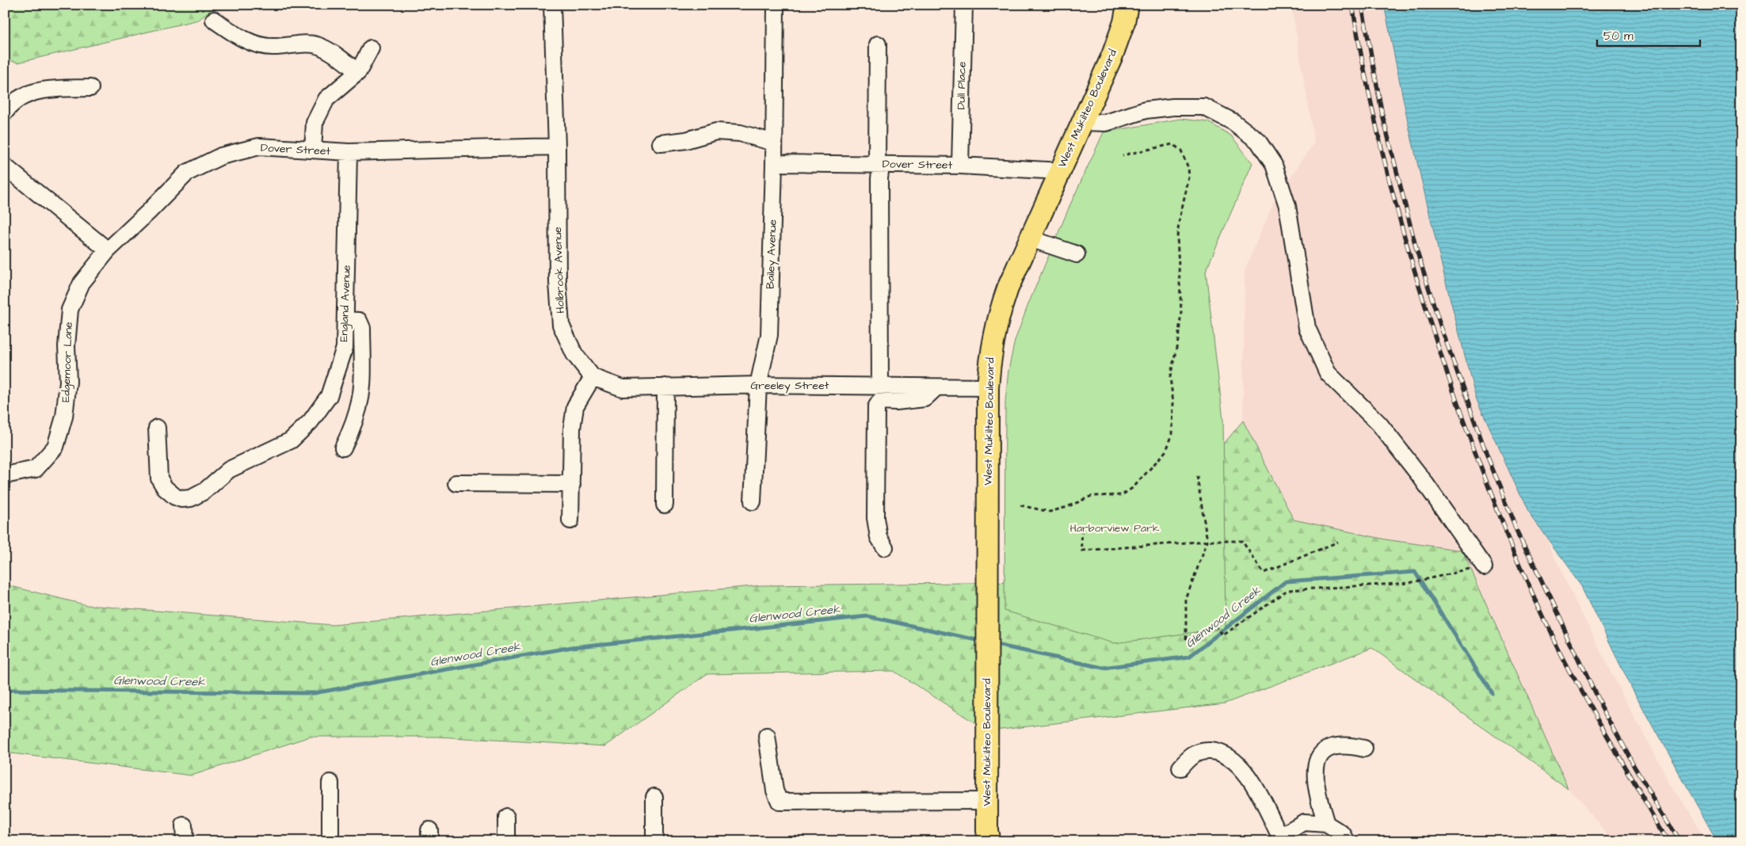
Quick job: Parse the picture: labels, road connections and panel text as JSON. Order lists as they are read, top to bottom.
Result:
{
  "streets": {
    "main road": ["West Mukilteo Boulevard"],
    "street": [
      "Dull Place",
      "Dover Street",
      "Bailey Avenue",
      "Holbrook Avenue",
      "England Avenue",
      "Edgemoor Lane",
      "Greeley Street"
    ]
  },
  "crossings": [
    ["Dull Place", "Dover Street"],
    ["West Mukilteo Boulevard", "Dover Street"],
    ["West Mukilteo Boulevard", "Greeley Street"],
    ["Dover Street", "Bailey Avenue"],
    ["Dover Street", "Holbrook Avenue"],
    ["Dover Street", "England Avenue"],
    ["Dover Street", "Edgemoor Lane"],
    ["Bailey Avenue", "Greeley Street"],
    ["Holbrook Avenue", "Greeley Street"]
  ],
  "water": ["Glenwood Creek"],
  "parks": ["Harborview Park"],
  "scale_bar": "50 m"
}
